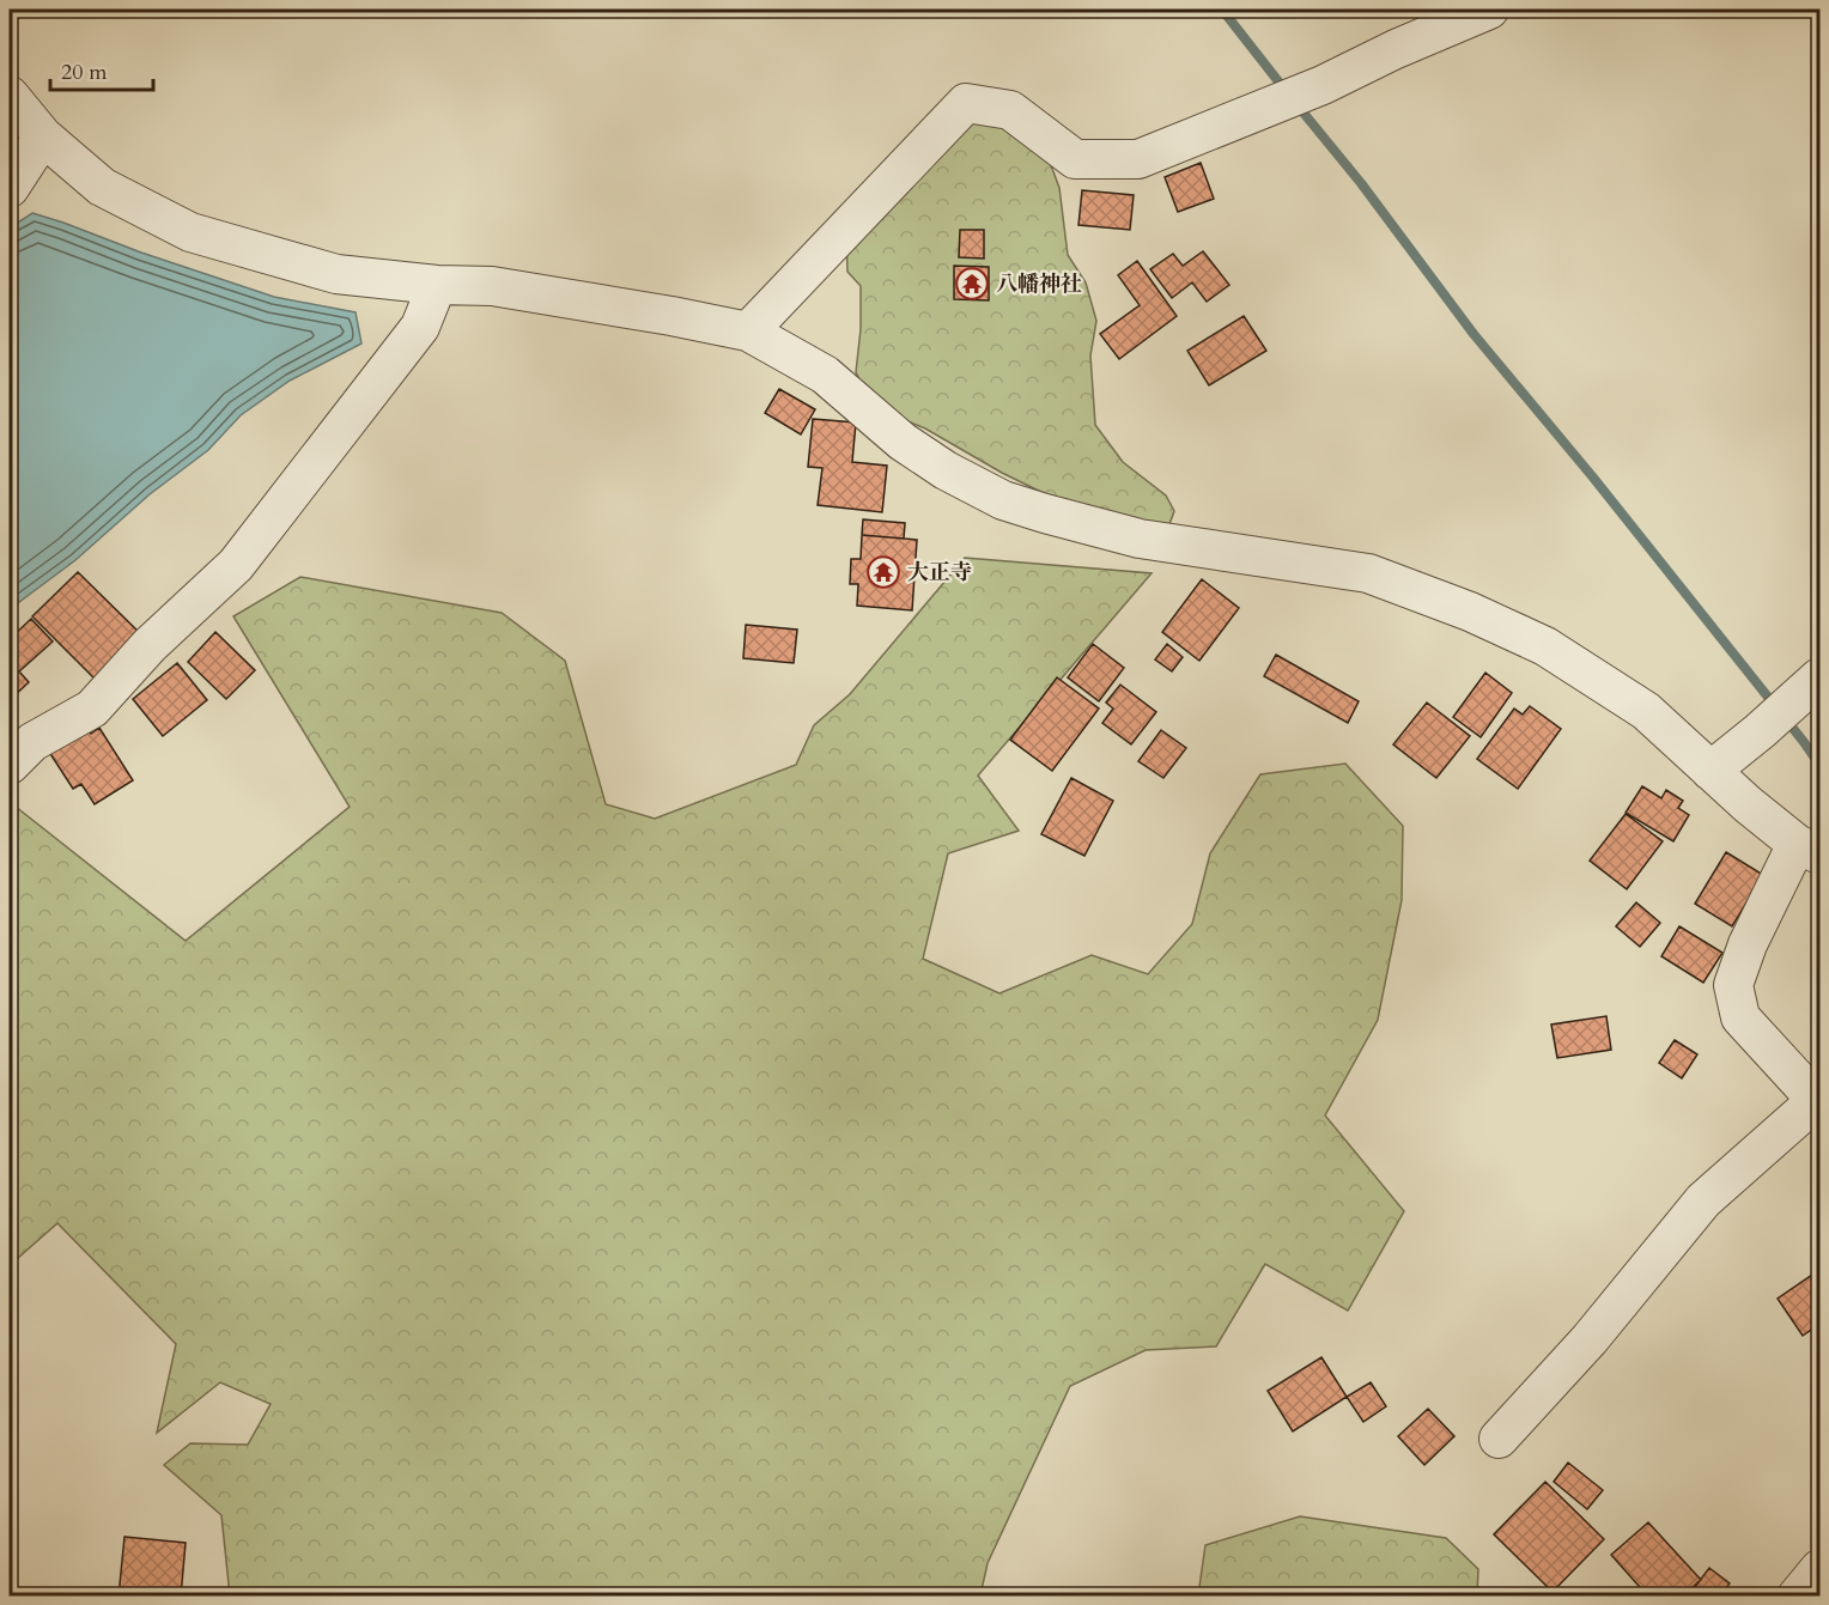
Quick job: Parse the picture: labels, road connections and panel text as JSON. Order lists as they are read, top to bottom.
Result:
{
  "places": {
    "temple": ["八幡神社", "大正寺"]
  },
  "scale_bar": "20 m"
}
